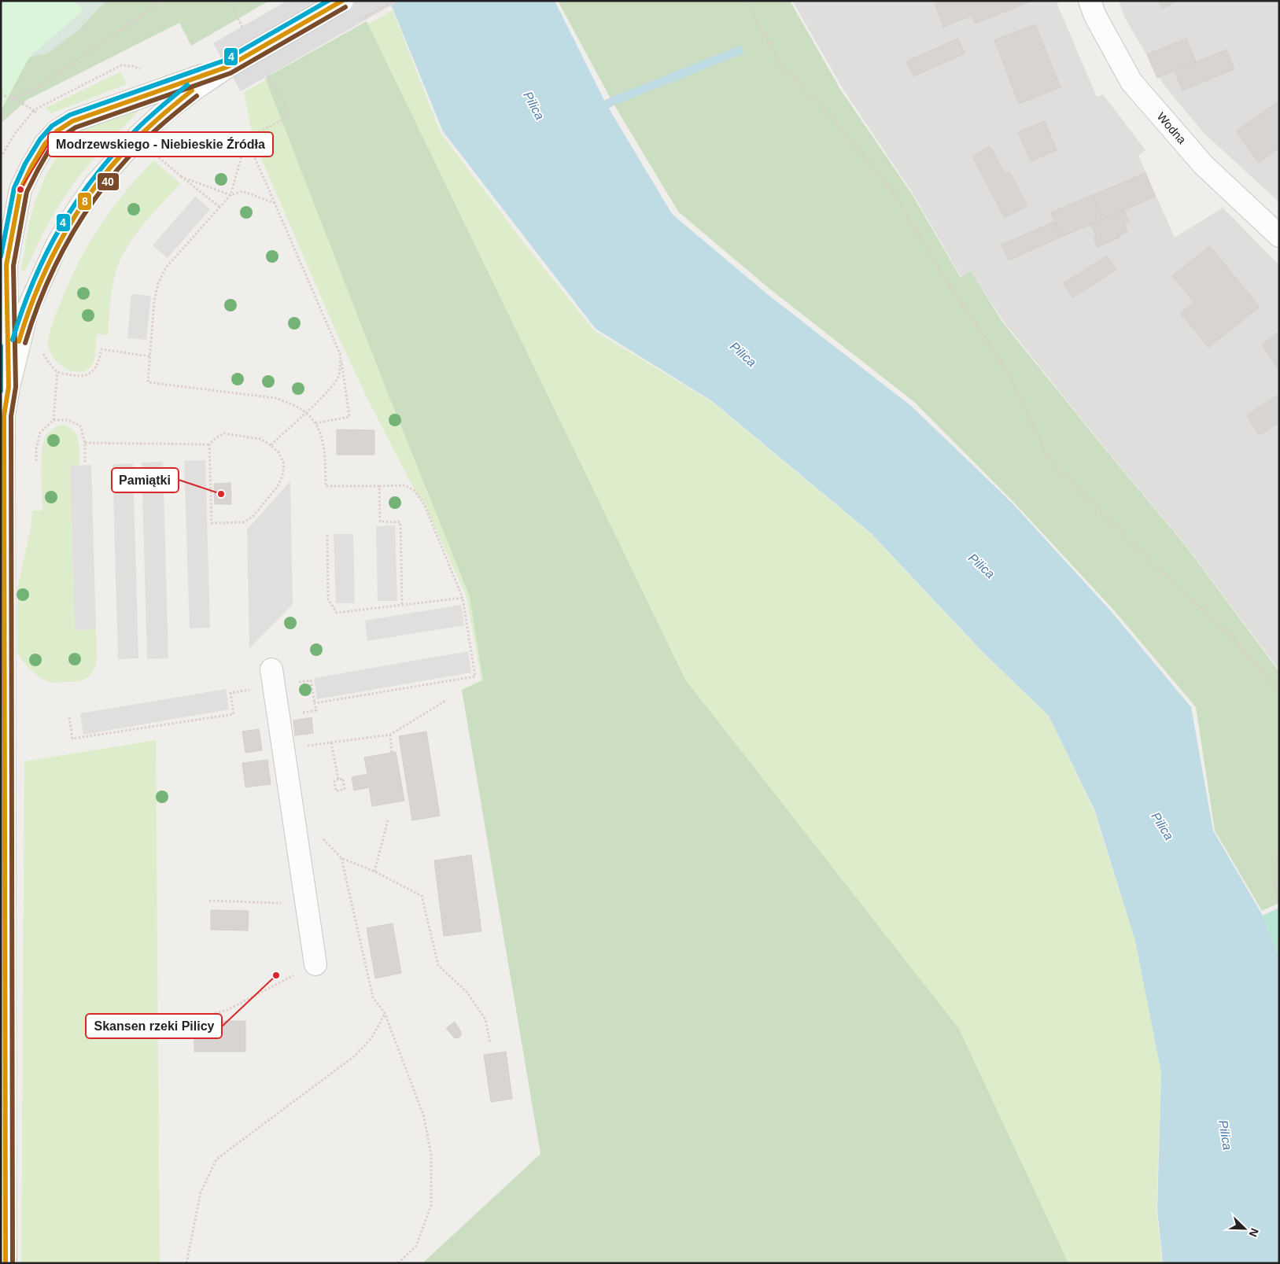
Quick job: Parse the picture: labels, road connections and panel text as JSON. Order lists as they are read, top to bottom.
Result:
{
  "streets": {
    "street": ["Wodna"]
  },
  "water": ["Pilica"],
  "places": ["Modrzewskiego - Niebieskie Źródła", "Pamiątki", "Skansen rzeki Pilicy"],
  "lines": ["transit line 8", "transit line 4", "transit line 40"],
  "north": "bottom right"
}
